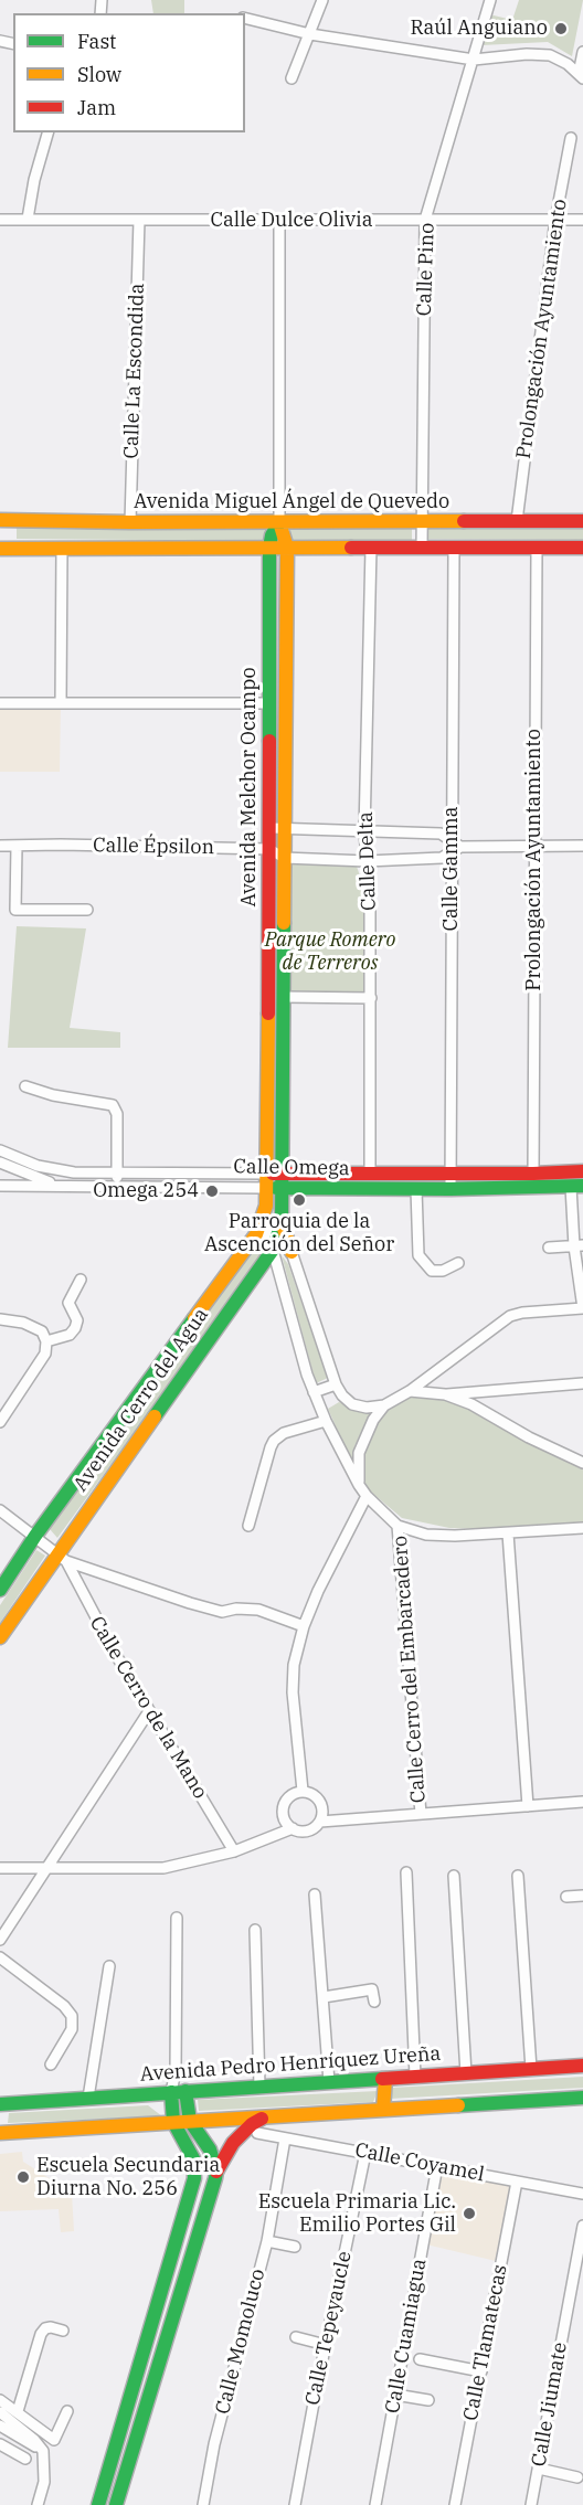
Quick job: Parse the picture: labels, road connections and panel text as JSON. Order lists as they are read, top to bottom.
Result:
{
  "streets": {
    "main road": [
      "Avenida Miguel Ángel de Quevedo",
      "Avenida Melchor Ocampo",
      "Calle Omega",
      "Avenida Cerro del Agua",
      "Avenida Pedro Henríquez Ureña"
    ],
    "street": [
      "Calle Dulce Olivia",
      "Calle Pino",
      "Prolongación Ayuntamiento",
      "Calle La Escondida",
      "Calle Épsilon",
      "Calle Delta",
      "Calle Gamma",
      "Calle Cerro del Embarcadero",
      "Calle Cerro de la Mano",
      "Calle Coyamel",
      "Calle Tepeyaucle",
      "Calle Cuamiagua",
      "Calle Momoluco",
      "Calle Tlamatecas",
      "Calle Jiumate"
    ]
  },
  "crossings": [
    ["Calle Dulce Olivia", "Calle Pino"],
    ["Calle Dulce Olivia", "Prolongación Ayuntamiento"],
    ["Calle Dulce Olivia", "Calle La Escondida"],
    ["Calle Dulce Olivia", "Avenida Melchor Ocampo"],
    ["Calle Pino", "Avenida Miguel Ángel de Quevedo"],
    ["Prolongación Ayuntamiento", "Avenida Miguel Ángel de Quevedo"],
    ["Prolongación Ayuntamiento", "Calle Omega"],
    ["Calle La Escondida", "Avenida Miguel Ángel de Quevedo"],
    ["Avenida Miguel Ángel de Quevedo", "Avenida Melchor Ocampo"],
    ["Avenida Melchor Ocampo", "Calle Épsilon"],
    ["Avenida Melchor Ocampo", "Calle Omega"],
    ["Avenida Melchor Ocampo", "Avenida Cerro del Agua"],
    ["Calle Delta", "Calle Omega"],
    ["Calle Gamma", "Calle Omega"],
    ["Calle Omega", "Avenida Cerro del Agua"],
    ["Avenida Cerro del Agua", "Calle Cerro de la Mano"],
    ["Calle Coyamel", "Calle Tepeyaucle"],
    ["Calle Coyamel", "Calle Cuamiagua"],
    ["Calle Coyamel", "Calle Momoluco"],
    ["Calle Coyamel", "Calle Tlamatecas"]
  ],
  "parks": ["Parque Romero de Terreros"],
  "places": [
    "Raúl Anguiano",
    "Omega 254",
    "Parroquia de la Ascención del Señor",
    "Escuela Secundaria Diurna No. 256",
    "Escuela Primaria Lic. Emilio Portes Gil"
  ],
  "legend": ["Fast", "Slow", "Jam"]
}
